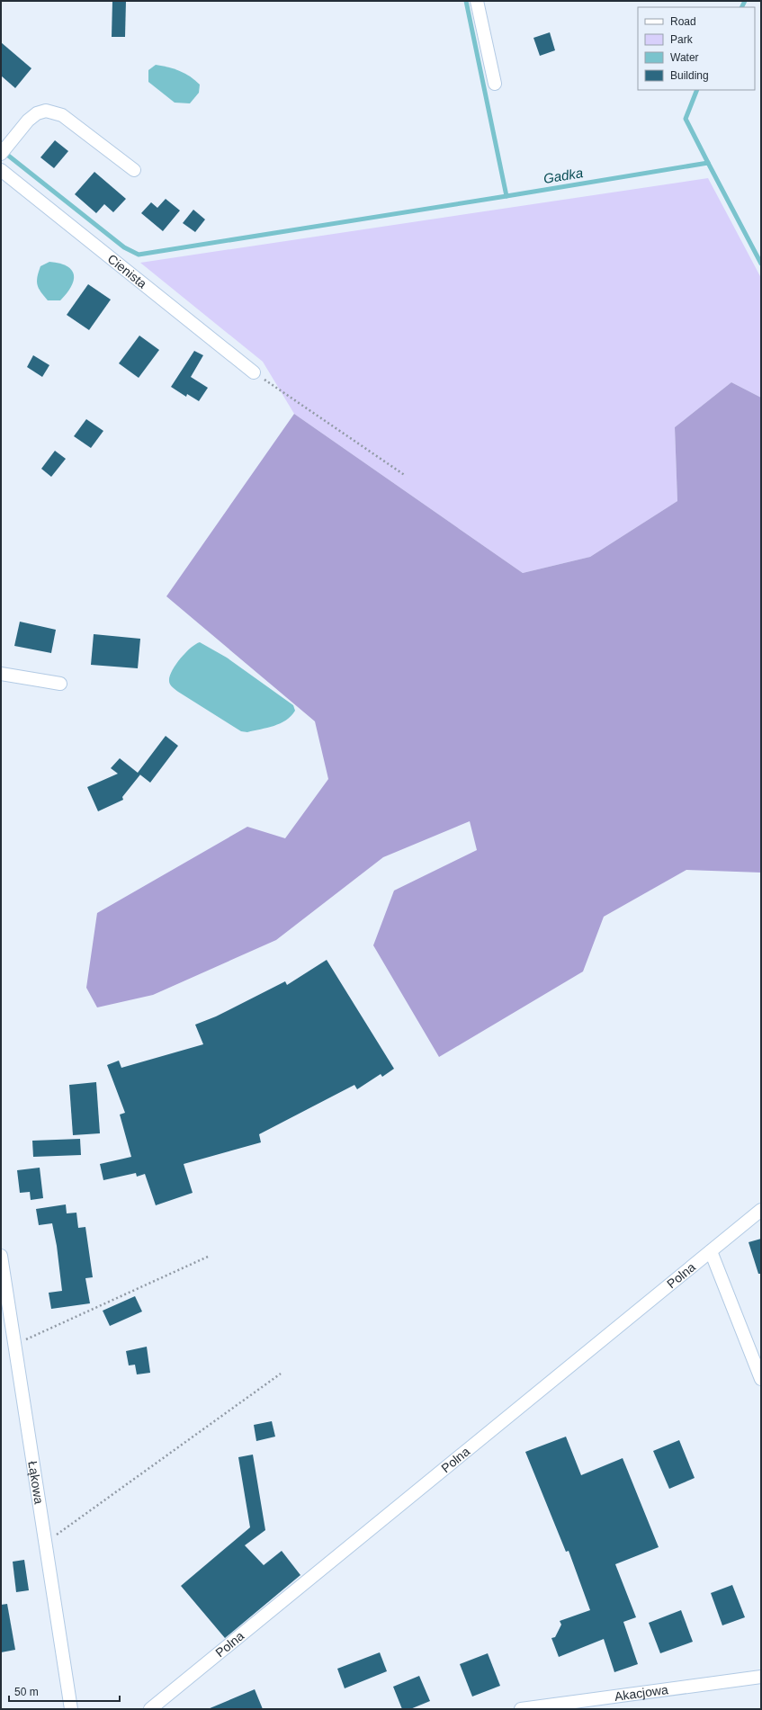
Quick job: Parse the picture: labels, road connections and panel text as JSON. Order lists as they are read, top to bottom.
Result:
{
  "streets": {
    "street": [
      "Cienista",
      "Polna",
      "Łąkowa",
      "Akacjowa"
    ]
  },
  "water": ["Gadka"],
  "legend": [
    "Road",
    "Park",
    "Water",
    "Building"
  ],
  "scale_bar": "50 m"
}
